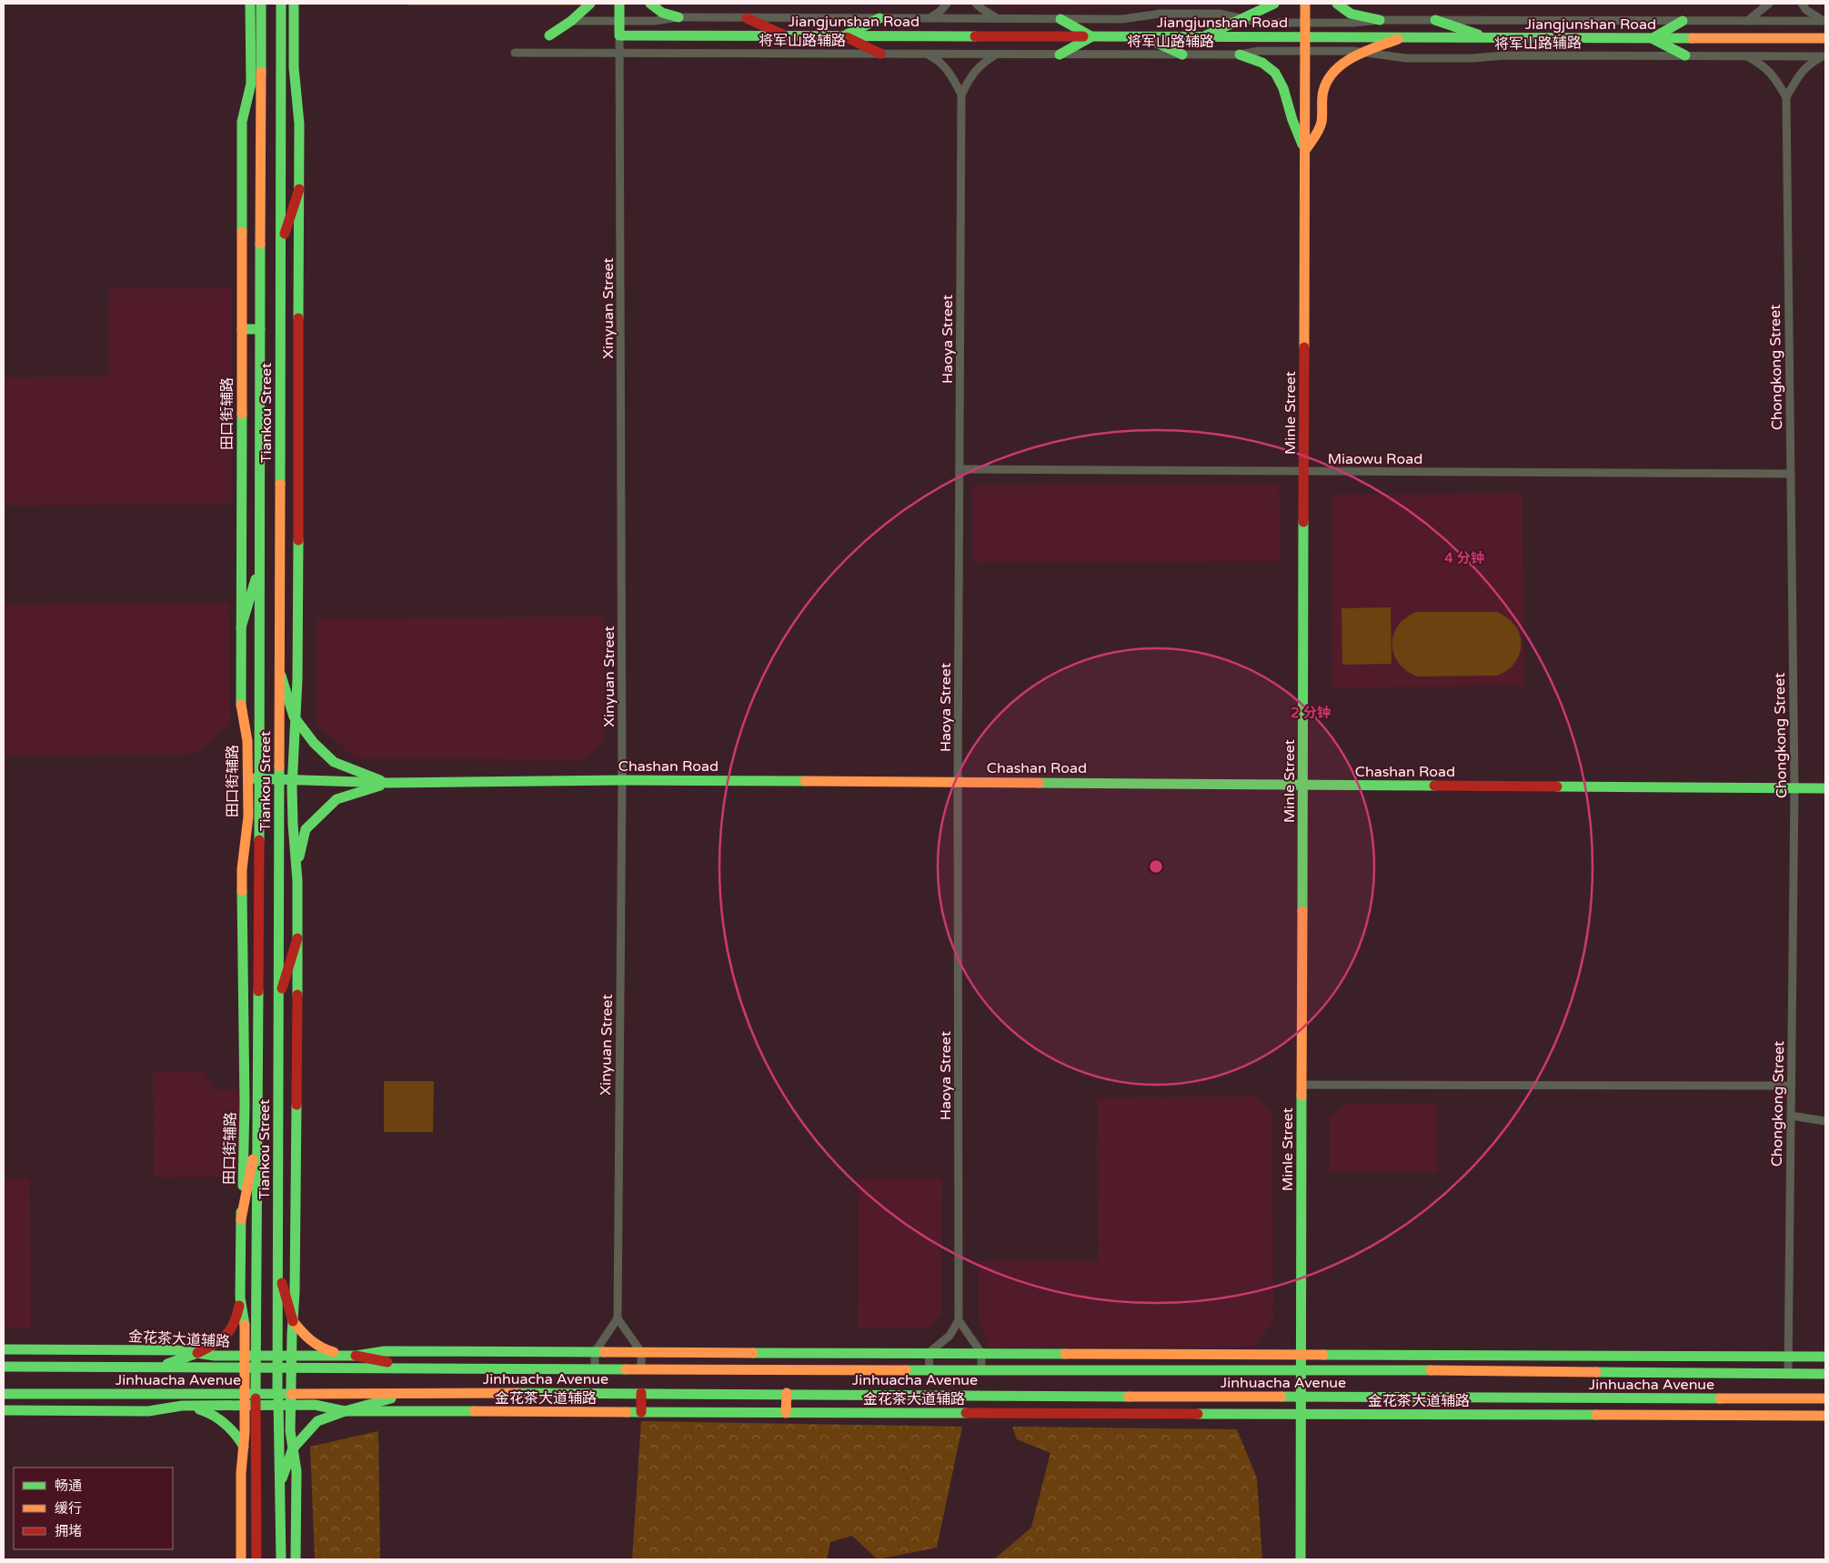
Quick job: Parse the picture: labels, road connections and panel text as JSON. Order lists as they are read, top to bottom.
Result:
{
  "streets": {
    "main road": [
      "Jiangjunshan Road",
      "Tiankou Street",
      "Minle Street",
      "田口街辅路",
      "Chashan Road",
      "金花茶大道辅路",
      "Jinhuacha Avenue"
    ],
    "street": [
      "将军山路辅路",
      "Xinyuan Street",
      "Haoya Street",
      "Chongkong Street",
      "Miaowu Road"
    ]
  },
  "crossings": [
    ["Jiangjunshan Road", "Xinyuan Street"],
    ["Jiangjunshan Road", "Minle Street"],
    ["将军山路辅路", "Xinyuan Street"],
    ["将军山路辅路", "Haoya Street"],
    ["将军山路辅路", "Chongkong Street"],
    ["将军山路辅路", "Minle Street"],
    ["Xinyuan Street", "Chashan Road"],
    ["Haoya Street", "Miaowu Road"],
    ["Haoya Street", "Chashan Road"],
    ["Chongkong Street", "Miaowu Road"],
    ["Chongkong Street", "Chashan Road"],
    ["Chongkong Street", "金花茶大道辅路"],
    ["Chongkong Street", "Jinhuacha Avenue"],
    ["Tiankou Street", "Chashan Road"],
    ["Tiankou Street", "金花茶大道辅路"],
    ["Tiankou Street", "Jinhuacha Avenue"],
    ["Minle Street", "Miaowu Road"],
    ["Minle Street", "Chashan Road"],
    ["Minle Street", "金花茶大道辅路"],
    ["Minle Street", "Jinhuacha Avenue"],
    ["田口街辅路", "Chashan Road"],
    ["田口街辅路", "金花茶大道辅路"],
    ["田口街辅路", "Jinhuacha Avenue"],
    ["金花茶大道辅路", "Jinhuacha Avenue"]
  ],
  "legend": ["畅通", "缓行", "拥堵"],
  "rings": ["4 分钟", "2 分钟"]
}
